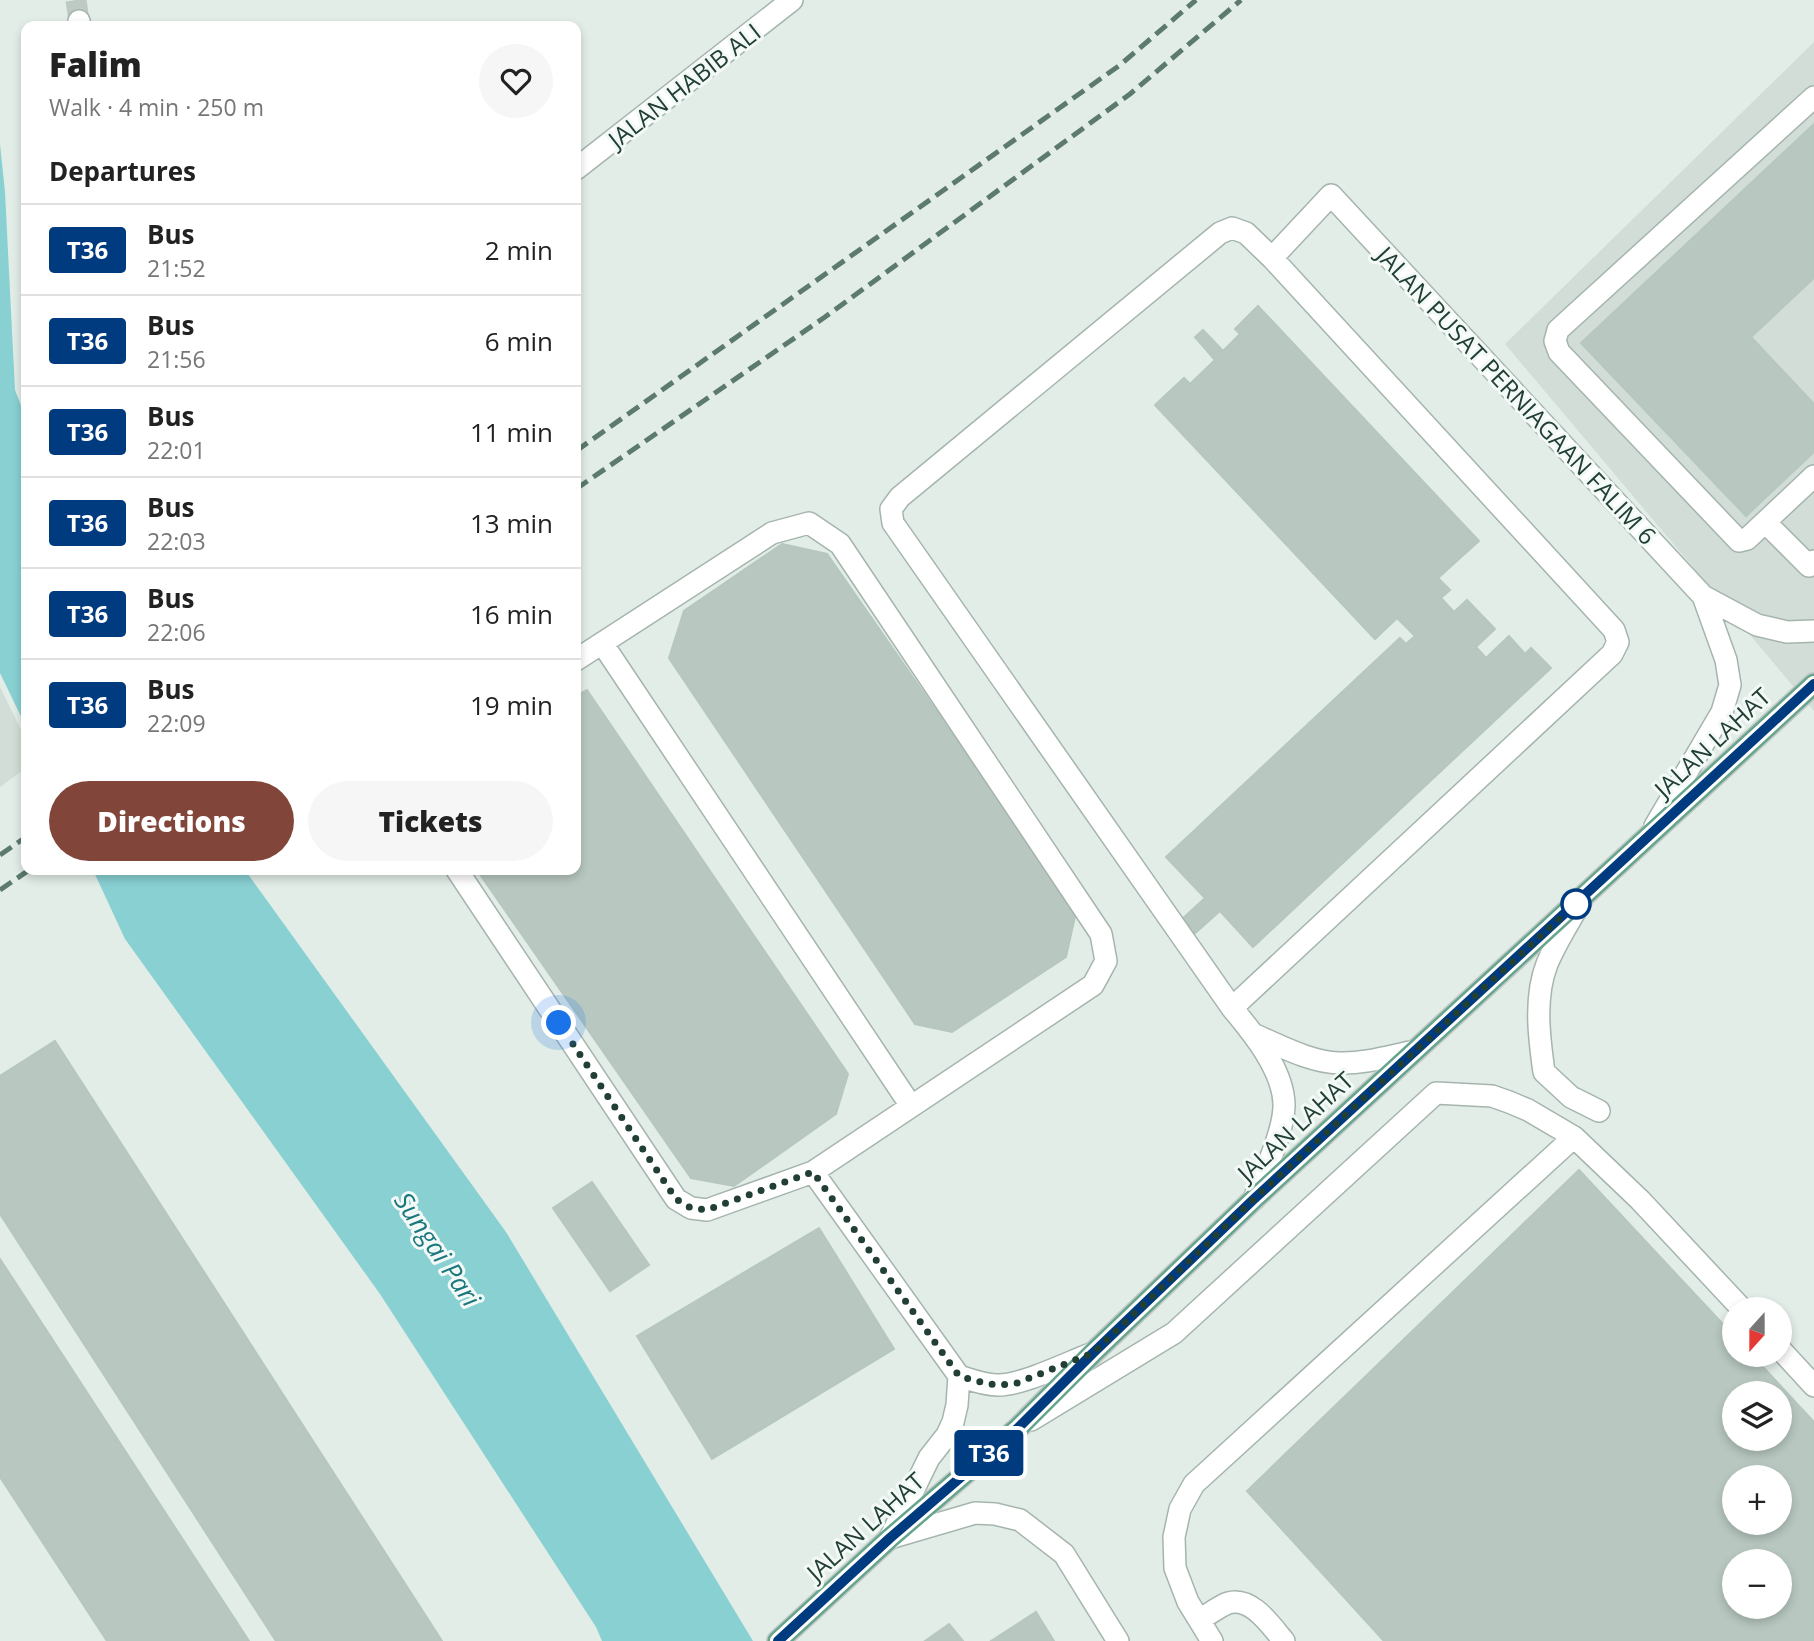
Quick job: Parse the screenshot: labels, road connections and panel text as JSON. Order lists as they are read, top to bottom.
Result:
{
  "streets": {
    "main road": ["JALAN LAHAT"],
    "street": ["JALAN HABIB ALI", "JALAN PUSAT PERNIAGAAN FALIM 6"]
  },
  "water": ["Sungai Pari"],
  "lines": ["bus line T36"],
  "north": "bottom",
  "page": {
    "on_map": "T36",
    "heading": [
      ["Falim", "Walk · 4 min · 250 m"],
      "Departures"
    ],
    "list": [
      {
        "mark": "T36",
        "name": "Bus",
        "note": "21:52",
        "value": "2 min"
      },
      {
        "mark": "T36",
        "name": "Bus",
        "note": "21:56",
        "value": "6 min"
      },
      {
        "mark": "T36",
        "name": "Bus",
        "note": "22:01",
        "value": "11 min"
      },
      {
        "mark": "T36",
        "name": "Bus",
        "note": "22:03",
        "value": "13 min"
      },
      {
        "mark": "T36",
        "name": "Bus",
        "note": "22:06",
        "value": "16 min"
      },
      {
        "mark": "T36",
        "name": "Bus",
        "note": "22:09",
        "value": "19 min"
      }
    ],
    "buttons": ["Directions", "Tickets"],
    "map_buttons": ["+", "−"]
  }
}
